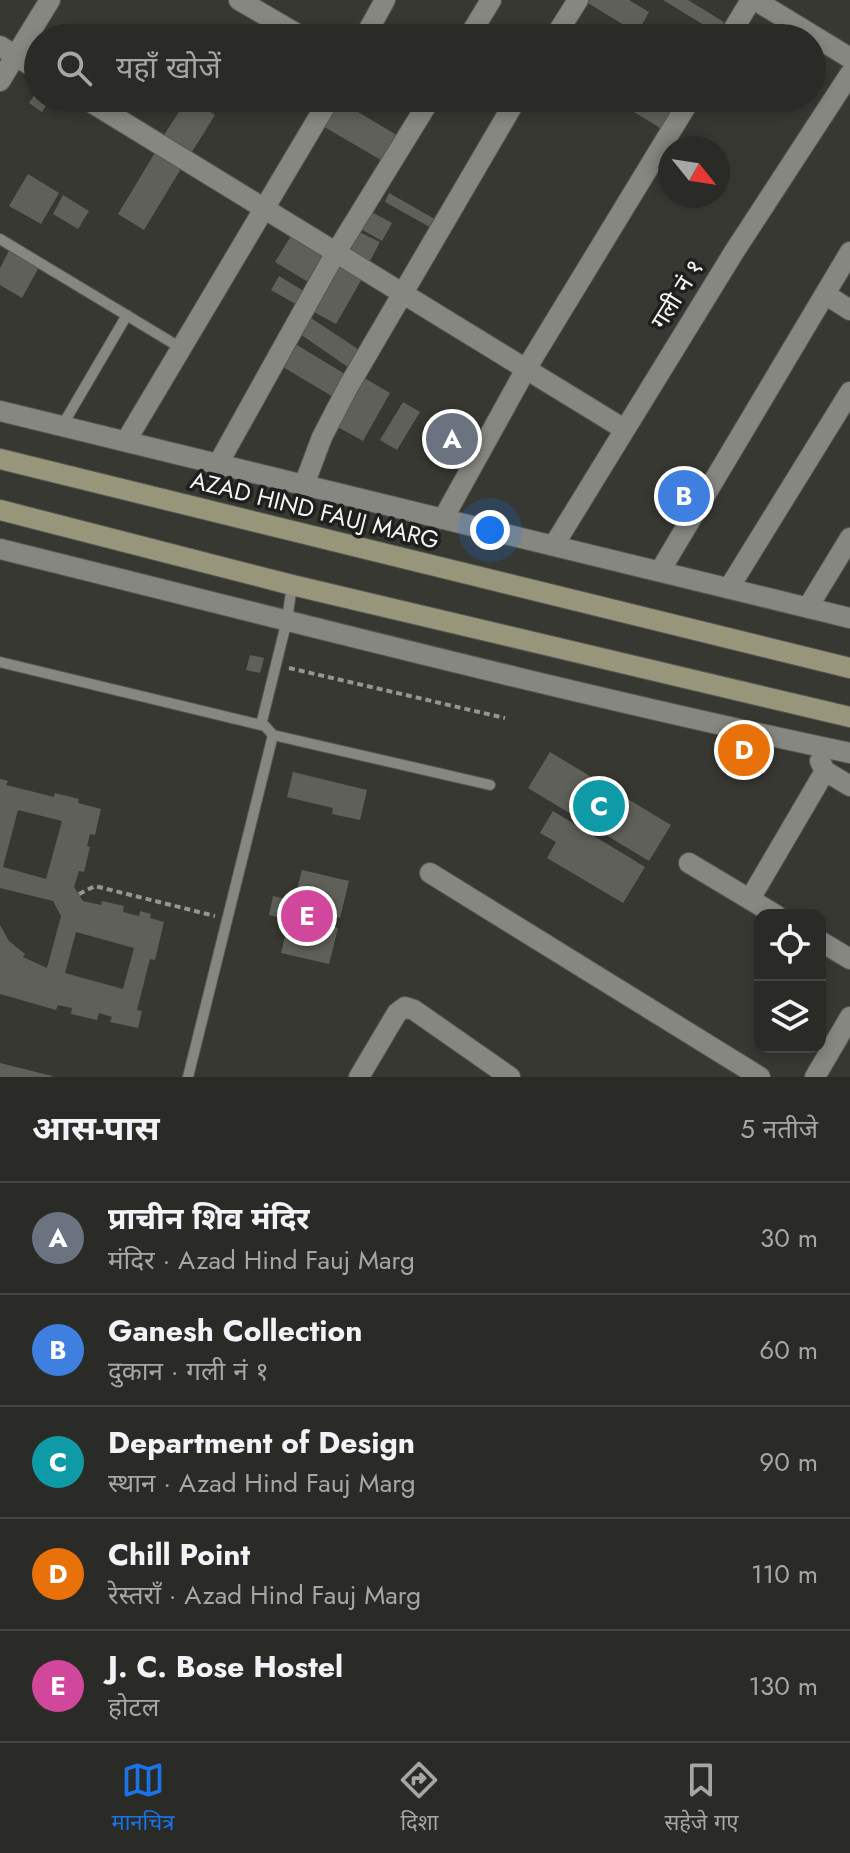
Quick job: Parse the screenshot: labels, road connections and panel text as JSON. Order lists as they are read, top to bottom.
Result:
{
  "streets": {
    "main road": ["AZAD HIND FAUJ MARG"],
    "street": ["गली नं १"]
  },
  "north": "bottom right",
  "page": {
    "search": "यहाँ खोजें",
    "pins": [
      "A",
      "B",
      "D",
      "C",
      "E"
    ],
    "heading": ["आस-पास", "5 नतीजे"],
    "list": [
      {
        "mark": "A",
        "name": "प्राचीन शिव मंदिर",
        "note": "मंदिर · Azad Hind Fauj Marg",
        "value": "30 m"
      },
      {
        "mark": "B",
        "name": "Ganesh Collection",
        "note": "दुकान · गली नं १",
        "value": "60 m"
      },
      {
        "mark": "C",
        "name": "Department of Design",
        "note": "स्थान · Azad Hind Fauj Marg",
        "value": "90 m"
      },
      {
        "mark": "D",
        "name": "Chill Point",
        "note": "रेस्तराँ · Azad Hind Fauj Marg",
        "value": "110 m"
      },
      {
        "mark": "E",
        "name": "J. C. Bose Hostel",
        "note": "होटल",
        "value": "130 m"
      }
    ],
    "nav": ["मानचित्र", "दिशा", "सहेजे गए"]
  }
}
